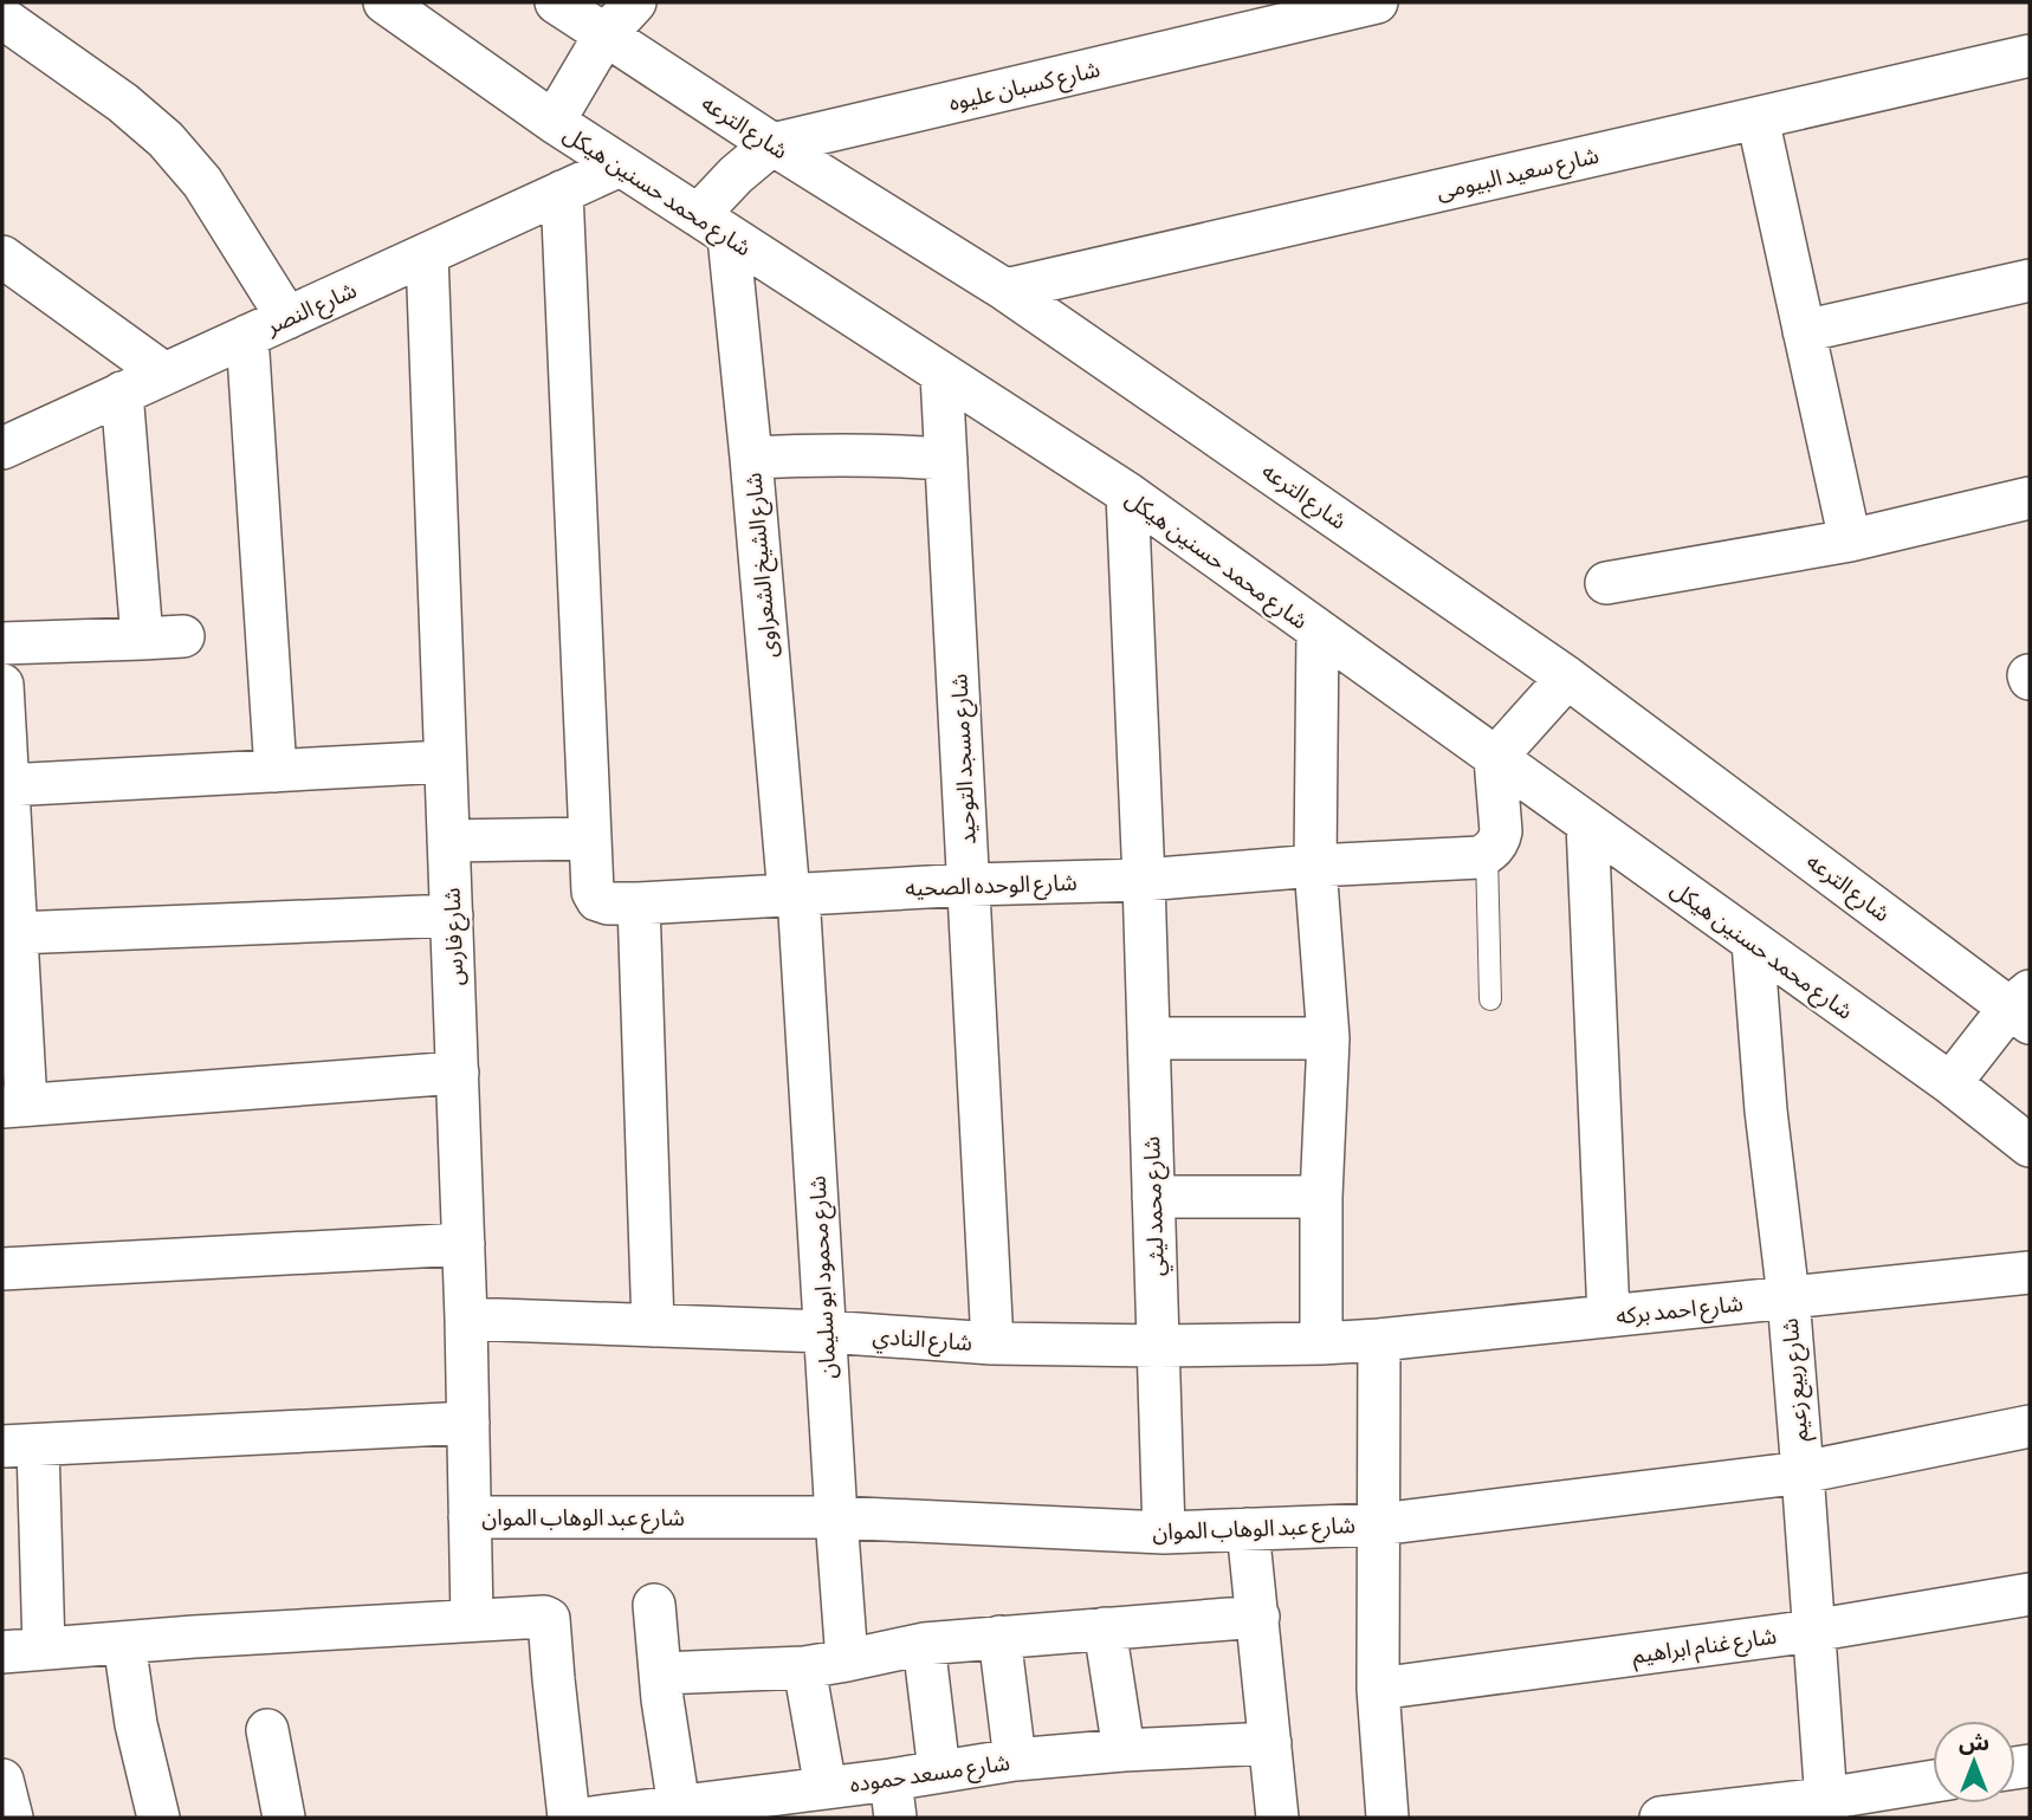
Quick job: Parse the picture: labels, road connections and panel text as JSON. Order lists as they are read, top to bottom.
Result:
{
  "streets": {
    "street": [
      "شارع كسبان عليوه",
      "شارع الترعه",
      "شارع سعيد البيومى",
      "شارع محمد حسنين هيكل",
      "شارع النصر",
      "شارع الشيخ الشعراوى",
      "شارع مسجد التوحيد",
      "شارع الوحده الصحيه",
      "شارع فارس",
      "شارع محمد ليثي",
      "شارع محمود ابو سليمان",
      "شارع احمد بركه",
      "شارع النادي",
      "شارع ربيع زعيم",
      "شارع عبد الوهاب الموان",
      "شارع غنام ابراهيم",
      "شارع مسعد حموده"
    ]
  },
  "crossings": [
    ["شارع كسبان عليوه", "شارع الترعه"],
    ["شارع كسبان عليوه", "شارع محمد حسنين هيكل"],
    ["شارع كسبان عليوه", "شارع الشيخ الشعراوى"],
    ["شارع الترعه", "شارع سعيد البيومى"],
    ["شارع محمد حسنين هيكل", "شارع النصر"],
    ["شارع محمد حسنين هيكل", "شارع الشيخ الشعراوى"],
    ["شارع محمد حسنين هيكل", "شارع مسجد التوحيد"],
    ["شارع محمد حسنين هيكل", "شارع محمد ليثي"],
    ["شارع محمد حسنين هيكل", "شارع ربيع زعيم"],
    ["شارع النصر", "شارع فارس"],
    ["شارع الشيخ الشعراوى", "شارع الوحده الصحيه"],
    ["شارع الشيخ الشعراوى", "شارع محمود ابو سليمان"],
    ["شارع مسجد التوحيد", "شارع الوحده الصحيه"],
    ["شارع مسجد التوحيد", "شارع النادي"],
    ["شارع الوحده الصحيه", "شارع محمد ليثي"],
    ["شارع الوحده الصحيه", "شارع محمود ابو سليمان"],
    ["شارع فارس", "شارع النادي"],
    ["شارع فارس", "شارع عبد الوهاب الموان"],
    ["شارع محمد ليثي", "شارع النادي"],
    ["شارع محمد ليثي", "شارع عبد الوهاب الموان"],
    ["شارع محمود ابو سليمان", "شارع النادي"],
    ["شارع محمود ابو سليمان", "شارع عبد الوهاب الموان"],
    ["شارع احمد بركه", "شارع النادي"],
    ["شارع احمد بركه", "شارع ربيع زعيم"],
    ["شارع ربيع زعيم", "شارع عبد الوهاب الموان"],
    ["شارع ربيع زعيم", "شارع غنام ابراهيم"]
  ],
  "north": "top"
}
